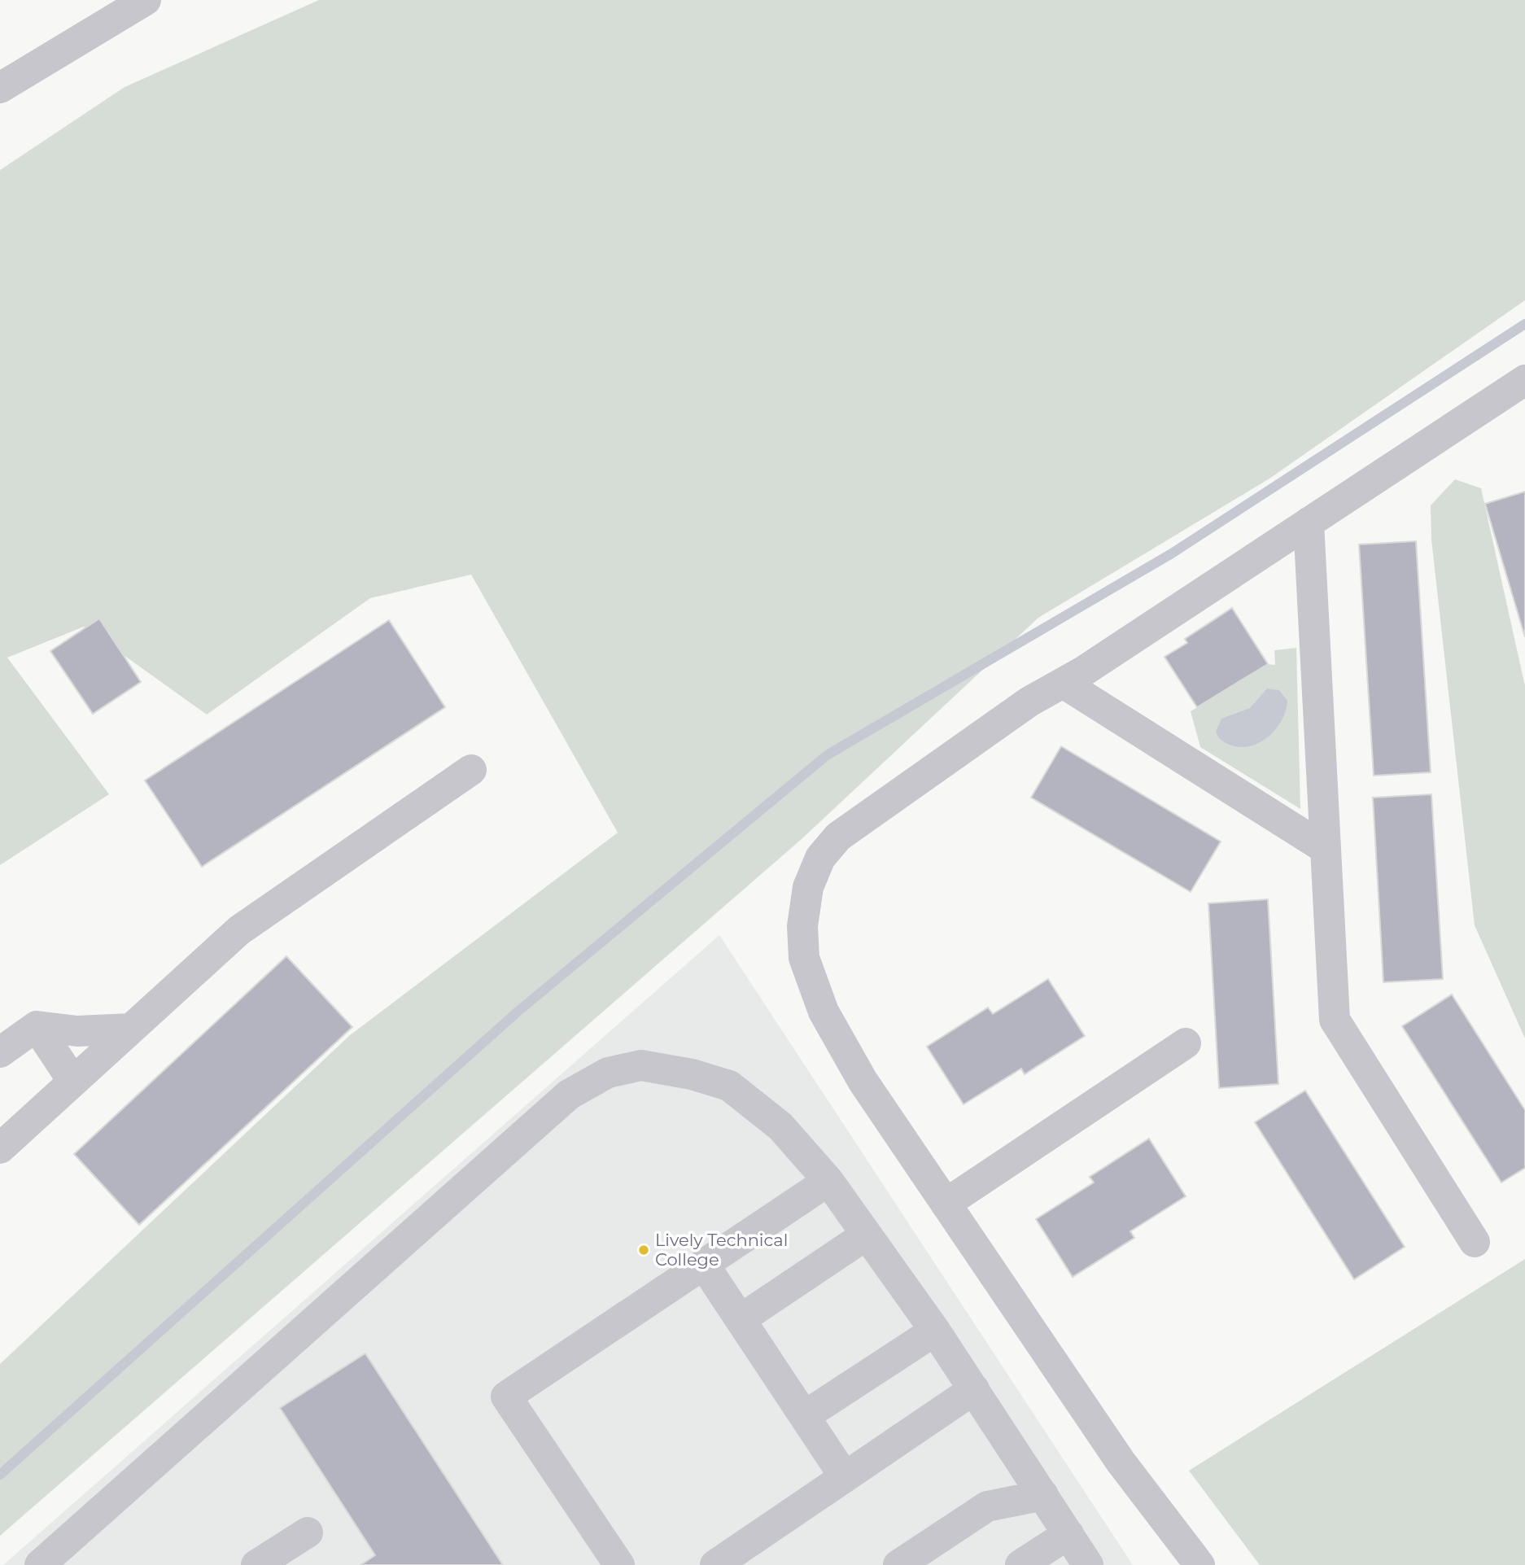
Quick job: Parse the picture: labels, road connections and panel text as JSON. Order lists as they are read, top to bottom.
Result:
{
  "places": ["Lively Technical College"]
}
